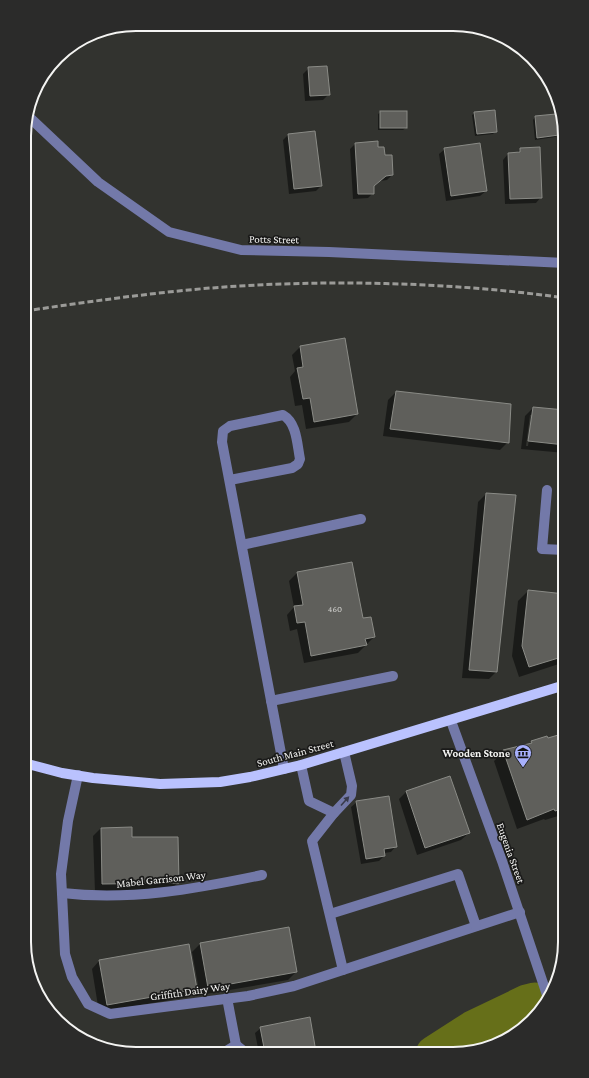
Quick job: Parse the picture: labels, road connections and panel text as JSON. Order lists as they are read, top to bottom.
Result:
{
  "streets": {
    "main road": ["South Main Street"],
    "street": [
      "Potts Street",
      "Eugenia Street",
      "Mabel Garrison Way",
      "Griffith Dairy Way"
    ]
  },
  "crossings": [
    ["South Main Street", "Eugenia Street"],
    ["South Main Street", "Griffith Dairy Way"],
    ["Eugenia Street", "Griffith Dairy Way"],
    ["Mabel Garrison Way", "Griffith Dairy Way"]
  ],
  "places": {
    "museum": ["Wooden Stone"]
  },
  "house_numbers": ["460"]
}
